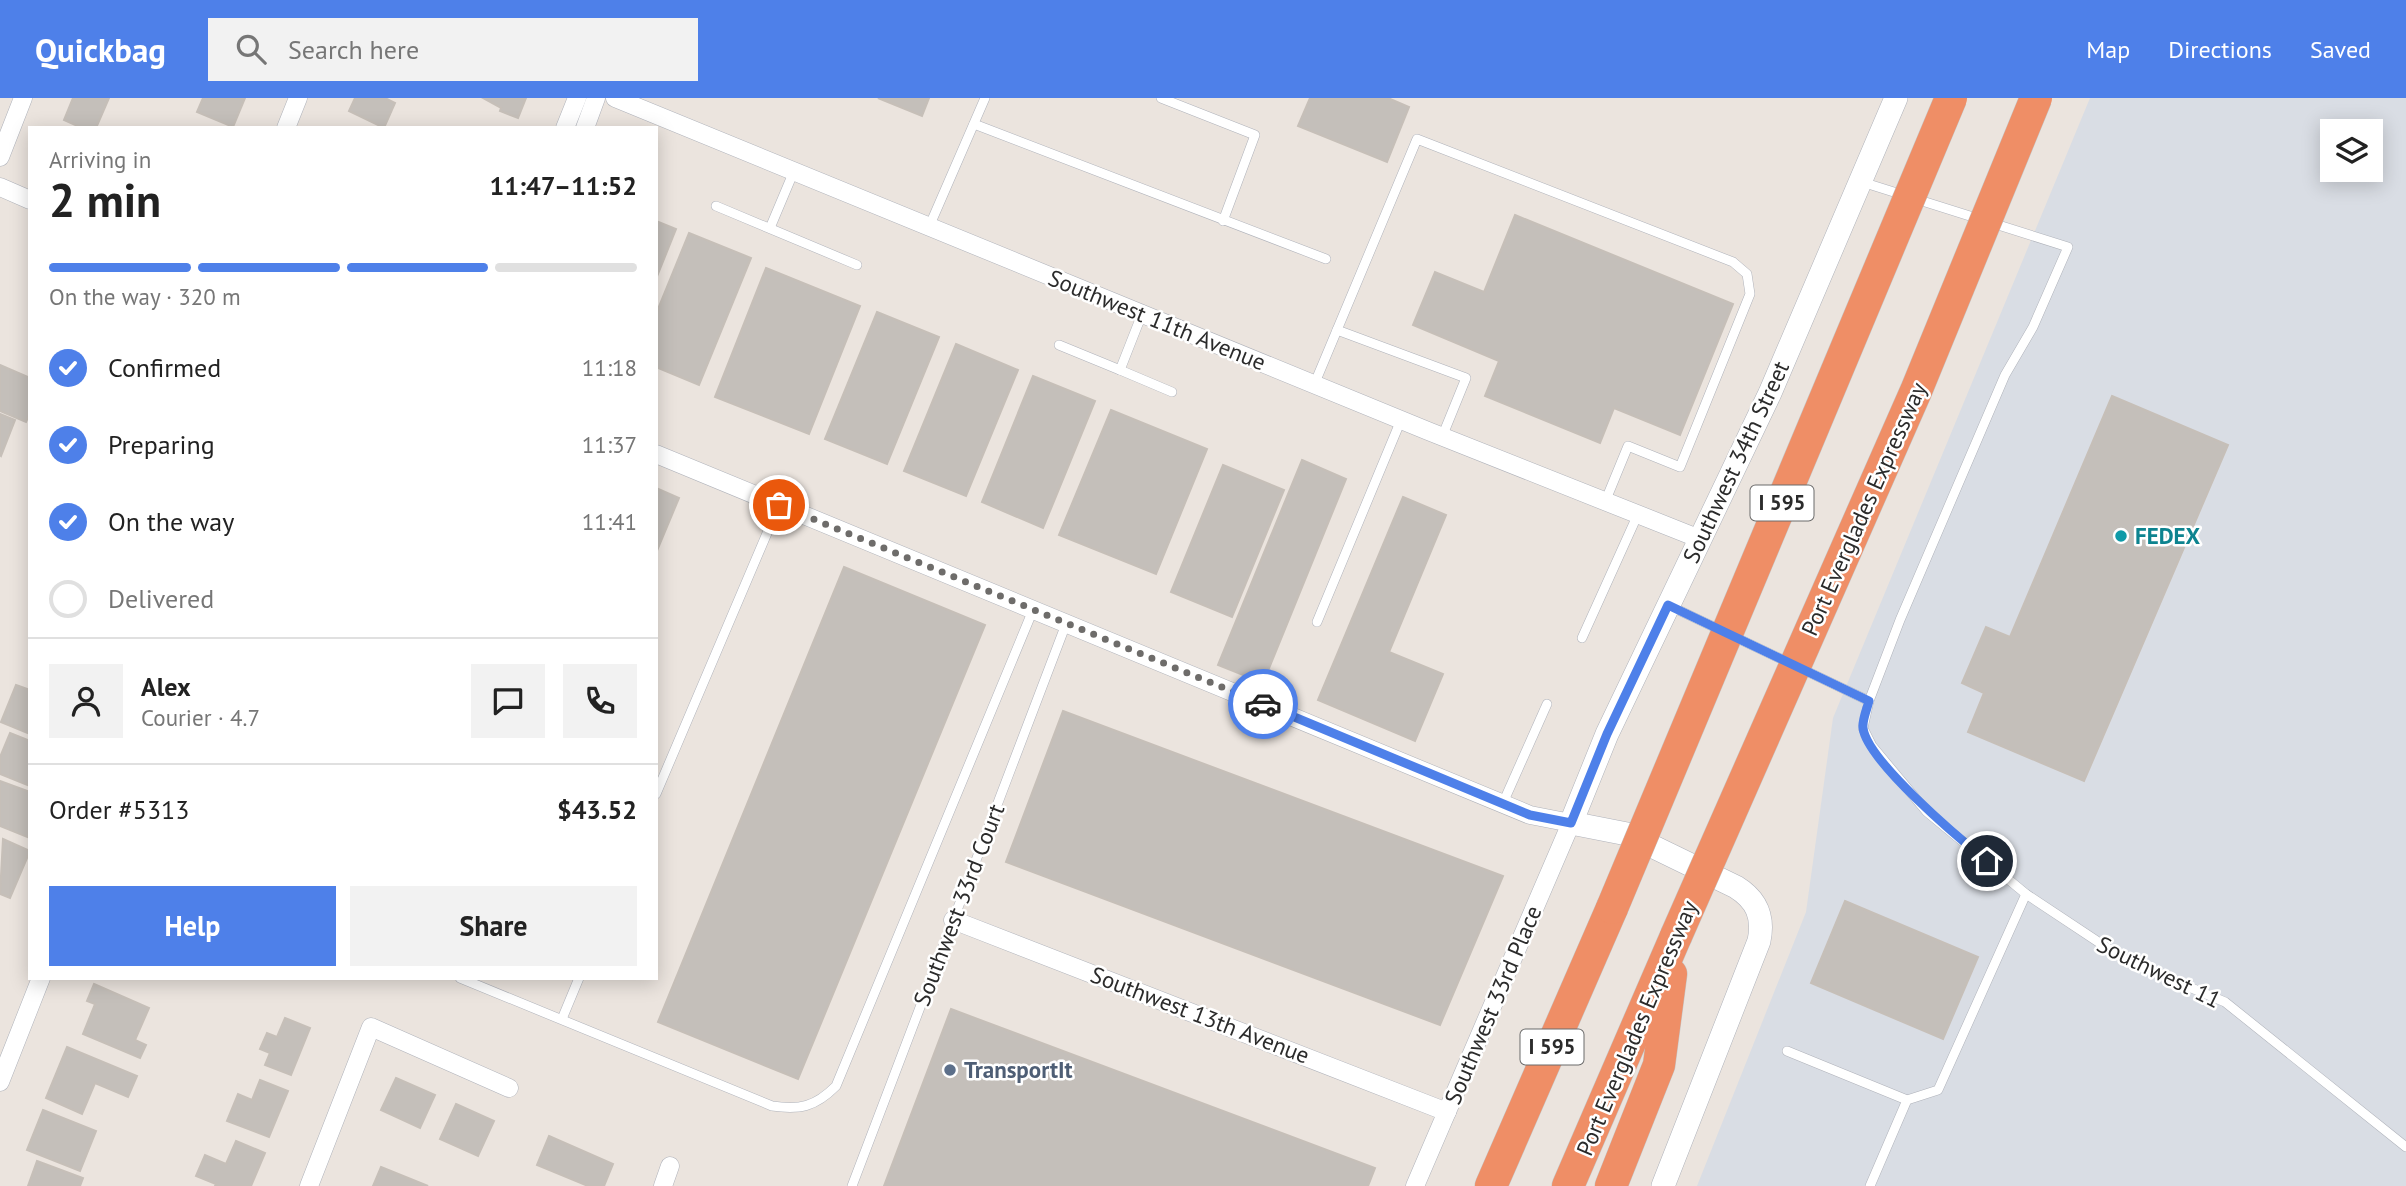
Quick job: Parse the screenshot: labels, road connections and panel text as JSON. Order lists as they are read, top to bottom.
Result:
{
  "streets": {
    "highway": ["I 595", "Port Everglades Expressway"],
    "street": [
      "Southwest 11th Avenue",
      "Southwest 34th Street",
      "Southwest 33rd Place",
      "Southwest 13th Avenue"
    ],
    "lane": ["Southwest 33rd Court", "Southwest 11"]
  },
  "crossings": [
    ["Southwest 11th Avenue", "Southwest 34th Street"],
    ["Southwest 34th Street", "Southwest 33rd Place"],
    ["Southwest 33rd Court", "Southwest 13th Avenue"],
    ["Southwest 33rd Place", "Southwest 13th Avenue"]
  ],
  "places": ["FEDEX", "TransportIt"],
  "page": {
    "header": "Quickbag",
    "search": "Search here",
    "nav": ["Map", "Directions", "Saved"],
    "heading": ["2 min", "Arriving in", "11:47–11:52"],
    "panel": [
      "Alex",
      "Courier · 4.7",
      "Order #5313",
      "$43.52"
    ],
    "bar": "On the way · 320 m",
    "list": [
      ["Confirmed", "11:18"],
      ["Preparing", "11:37"],
      ["On the way", "11:41"],
      "Delivered"
    ],
    "buttons": ["Help", "Share"]
  }
}
